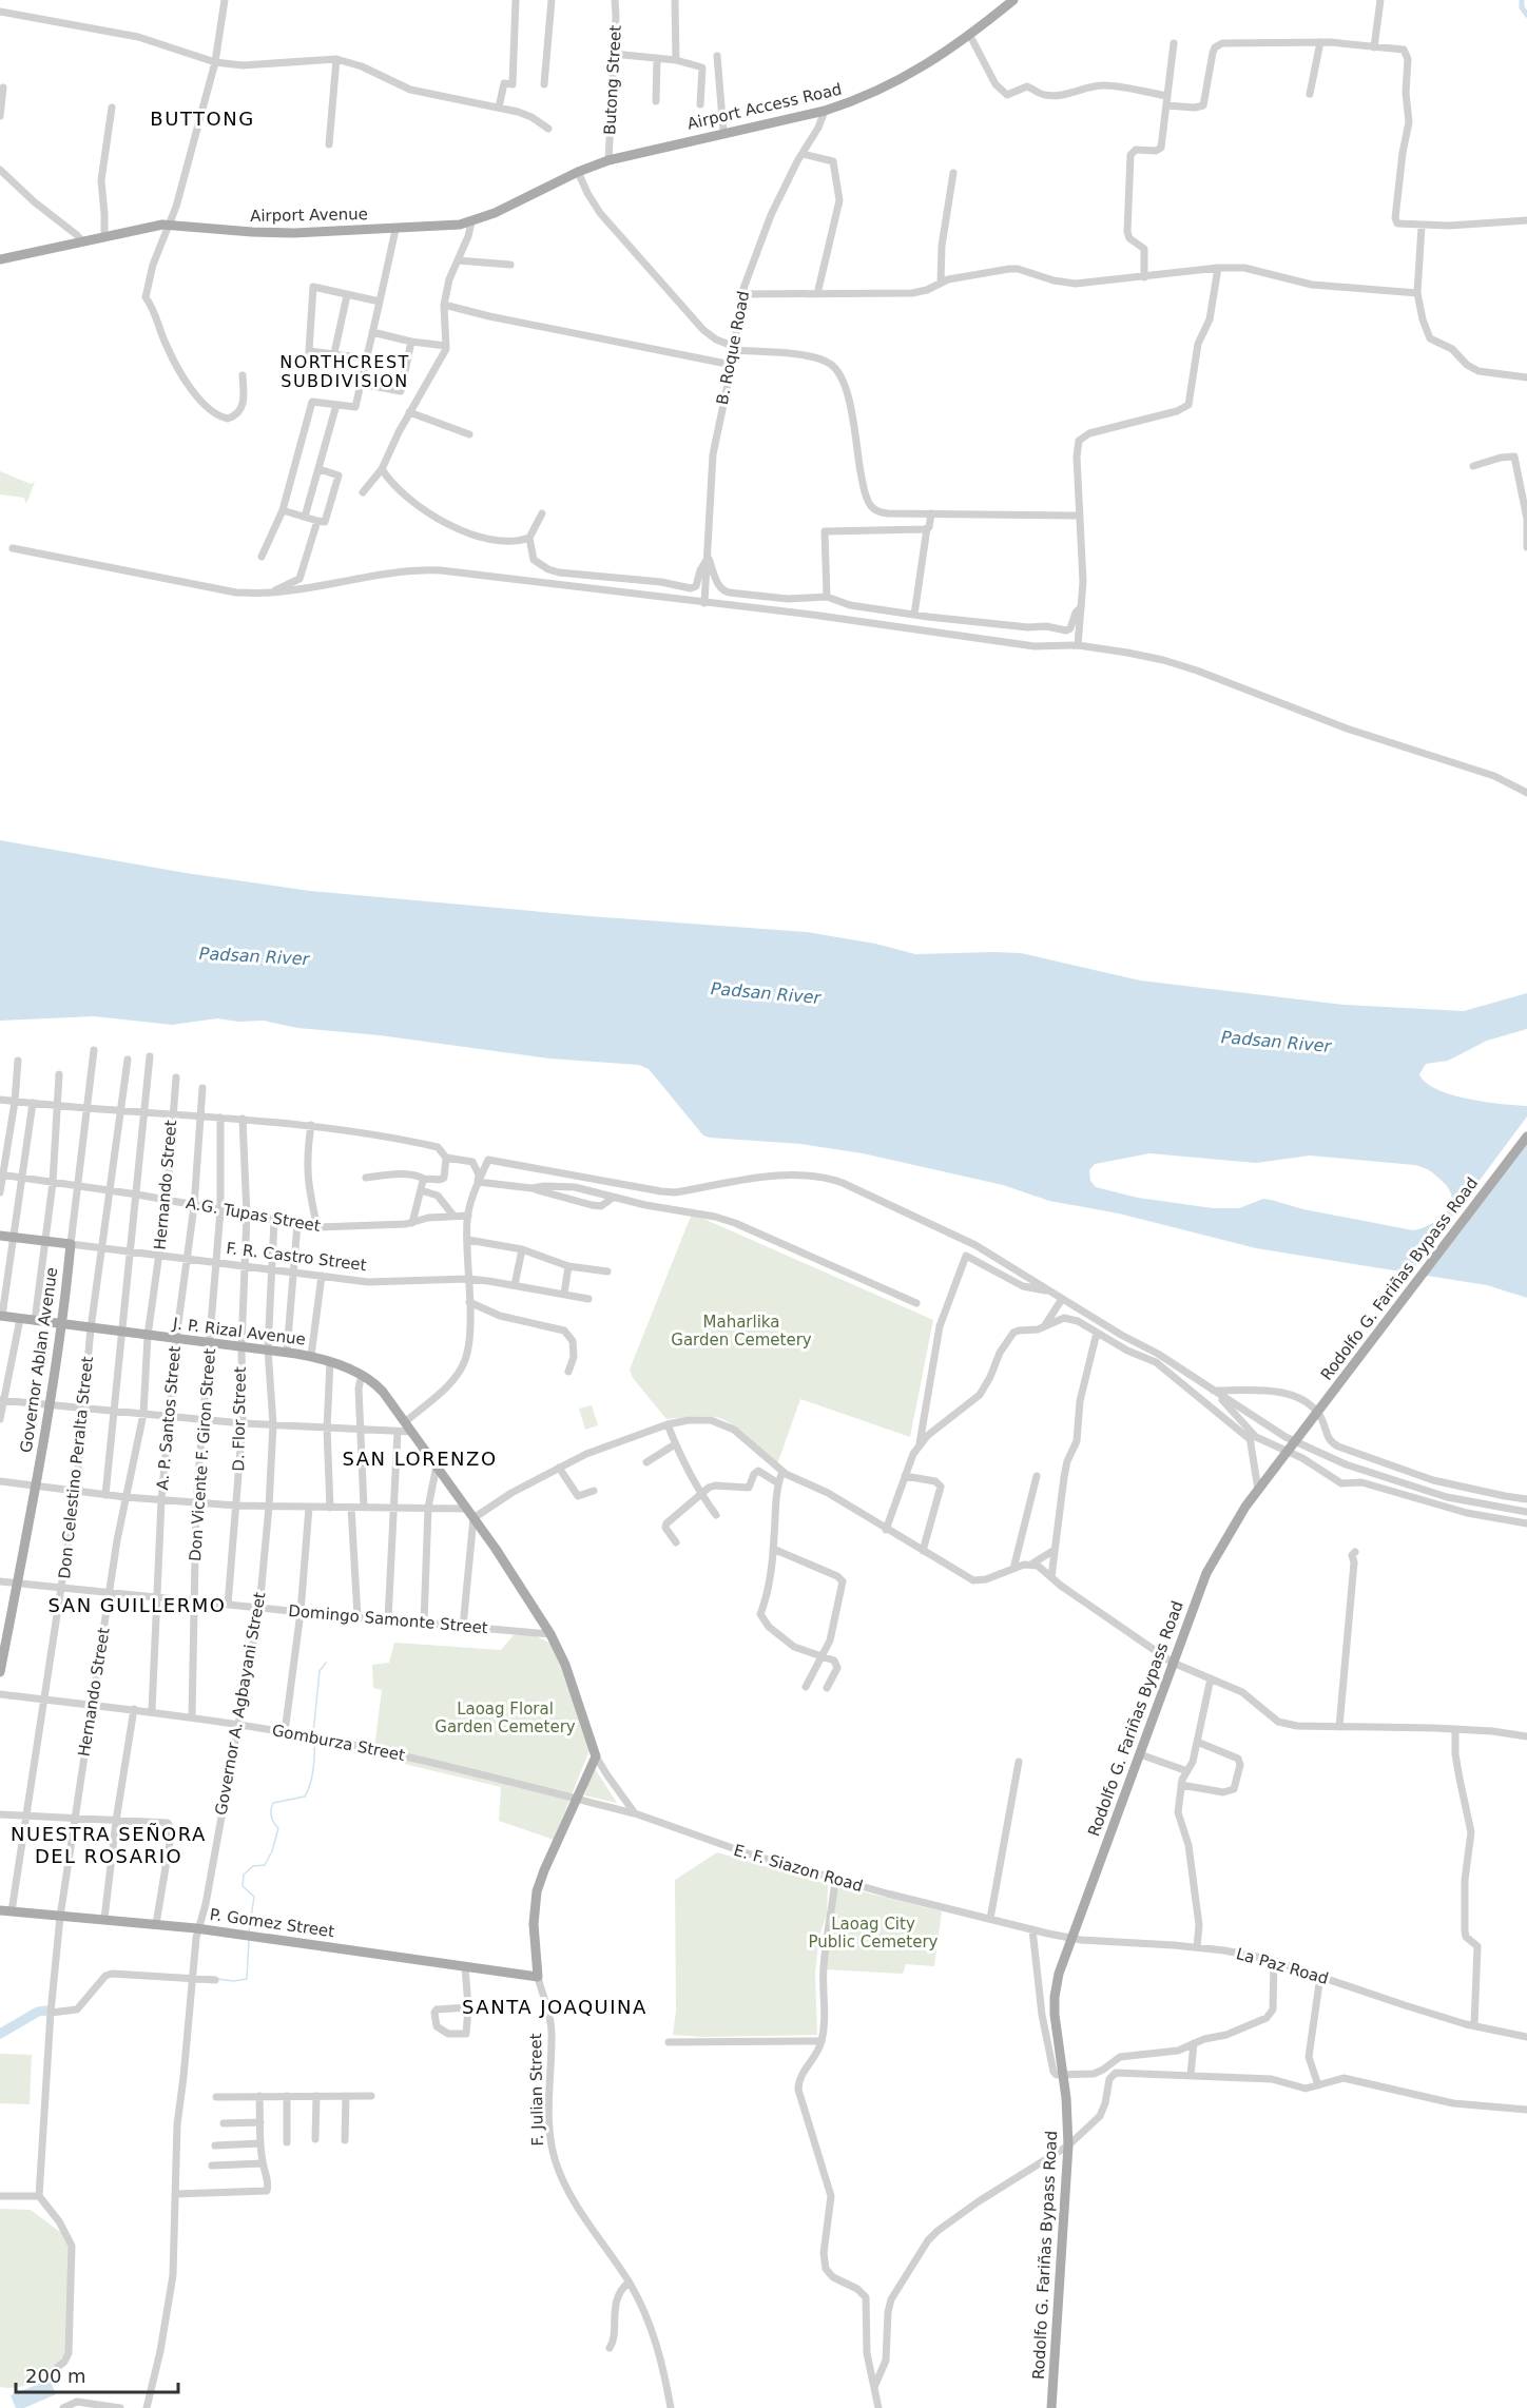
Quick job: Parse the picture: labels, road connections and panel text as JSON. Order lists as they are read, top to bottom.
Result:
{
  "streets": {
    "main road": [
      "Airport Access Road",
      "Airport Avenue",
      "F. R. Castro Street",
      "Rodolfo G. Fariñas Bypass Road",
      "J. P. Rizal Avenue",
      "Governor Ablan Avenue",
      "P. Gomez Street",
      "F. Julian Street"
    ],
    "street": [
      "Butong Street",
      "B. Roque Road",
      "Hernando Street",
      "A.G. Tupas Street",
      "A. P. Santos Street",
      "D. Flor Street",
      "Don Vicente F. Giron Street",
      "Don Celestino Peralta Street",
      "Domingo Samonte Street",
      "Governor A. Agbayani Street",
      "Gomburza Street",
      "E. F. Siazon Road",
      "La Paz Road"
    ]
  },
  "crossings": [
    ["Butong Street", "Airport Access Road"],
    ["Butong Street", "Airport Avenue"],
    ["Airport Access Road", "Airport Avenue"],
    ["Airport Access Road", "B. Roque Road"],
    ["Hernando Street", "A.G. Tupas Street"],
    ["Hernando Street", "F. R. Castro Street"],
    ["Hernando Street", "J. P. Rizal Avenue"],
    ["Hernando Street", "Domingo Samonte Street"],
    ["Hernando Street", "Gomburza Street"],
    ["Hernando Street", "P. Gomez Street"],
    ["A.G. Tupas Street", "Governor Ablan Avenue"],
    ["A.G. Tupas Street", "A. P. Santos Street"],
    ["A.G. Tupas Street", "D. Flor Street"],
    ["A.G. Tupas Street", "Don Vicente F. Giron Street"],
    ["A.G. Tupas Street", "Don Celestino Peralta Street"],
    ["A.G. Tupas Street", "Governor A. Agbayani Street"],
    ["F. R. Castro Street", "Governor Ablan Avenue"],
    ["F. R. Castro Street", "A. P. Santos Street"],
    ["F. R. Castro Street", "D. Flor Street"],
    ["F. R. Castro Street", "Don Vicente F. Giron Street"],
    ["F. R. Castro Street", "Don Celestino Peralta Street"],
    ["F. R. Castro Street", "Governor A. Agbayani Street"],
    ["Rodolfo G. Fariñas Bypass Road", "La Paz Road"],
    ["J. P. Rizal Avenue", "Governor Ablan Avenue"],
    ["J. P. Rizal Avenue", "A. P. Santos Street"],
    ["J. P. Rizal Avenue", "D. Flor Street"],
    ["J. P. Rizal Avenue", "Don Vicente F. Giron Street"],
    ["J. P. Rizal Avenue", "Don Celestino Peralta Street"],
    ["J. P. Rizal Avenue", "Domingo Samonte Street"],
    ["J. P. Rizal Avenue", "Governor A. Agbayani Street"],
    ["J. P. Rizal Avenue", "F. Julian Street"],
    ["Governor Ablan Avenue", "Domingo Samonte Street"],
    ["A. P. Santos Street", "Domingo Samonte Street"],
    ["A. P. Santos Street", "Gomburza Street"],
    ["D. Flor Street", "Domingo Samonte Street"],
    ["Don Vicente F. Giron Street", "Domingo Samonte Street"],
    ["Don Vicente F. Giron Street", "Gomburza Street"],
    ["Don Celestino Peralta Street", "Domingo Samonte Street"],
    ["Don Celestino Peralta Street", "Gomburza Street"],
    ["Don Celestino Peralta Street", "P. Gomez Street"],
    ["Domingo Samonte Street", "Governor A. Agbayani Street"],
    ["Governor A. Agbayani Street", "Gomburza Street"],
    ["Governor A. Agbayani Street", "P. Gomez Street"],
    ["Gomburza Street", "E. F. Siazon Road"],
    ["Gomburza Street", "F. Julian Street"],
    ["E. F. Siazon Road", "La Paz Road"],
    ["P. Gomez Street", "F. Julian Street"]
  ],
  "districts": [
    "BUTTONG",
    "NORTHCREST SUBDIVISION",
    "SAN LORENZO",
    "SAN GUILLERMO",
    "NUESTRA SEÑORA DEL ROSARIO",
    "SANTA JOAQUINA"
  ],
  "water": ["Padsan River"],
  "parks": ["Maharlika Garden Cemetery", "Laoag Floral Garden Cemetery", "Laoag City Public Cemetery"],
  "scale_bar": "200 m"
}
